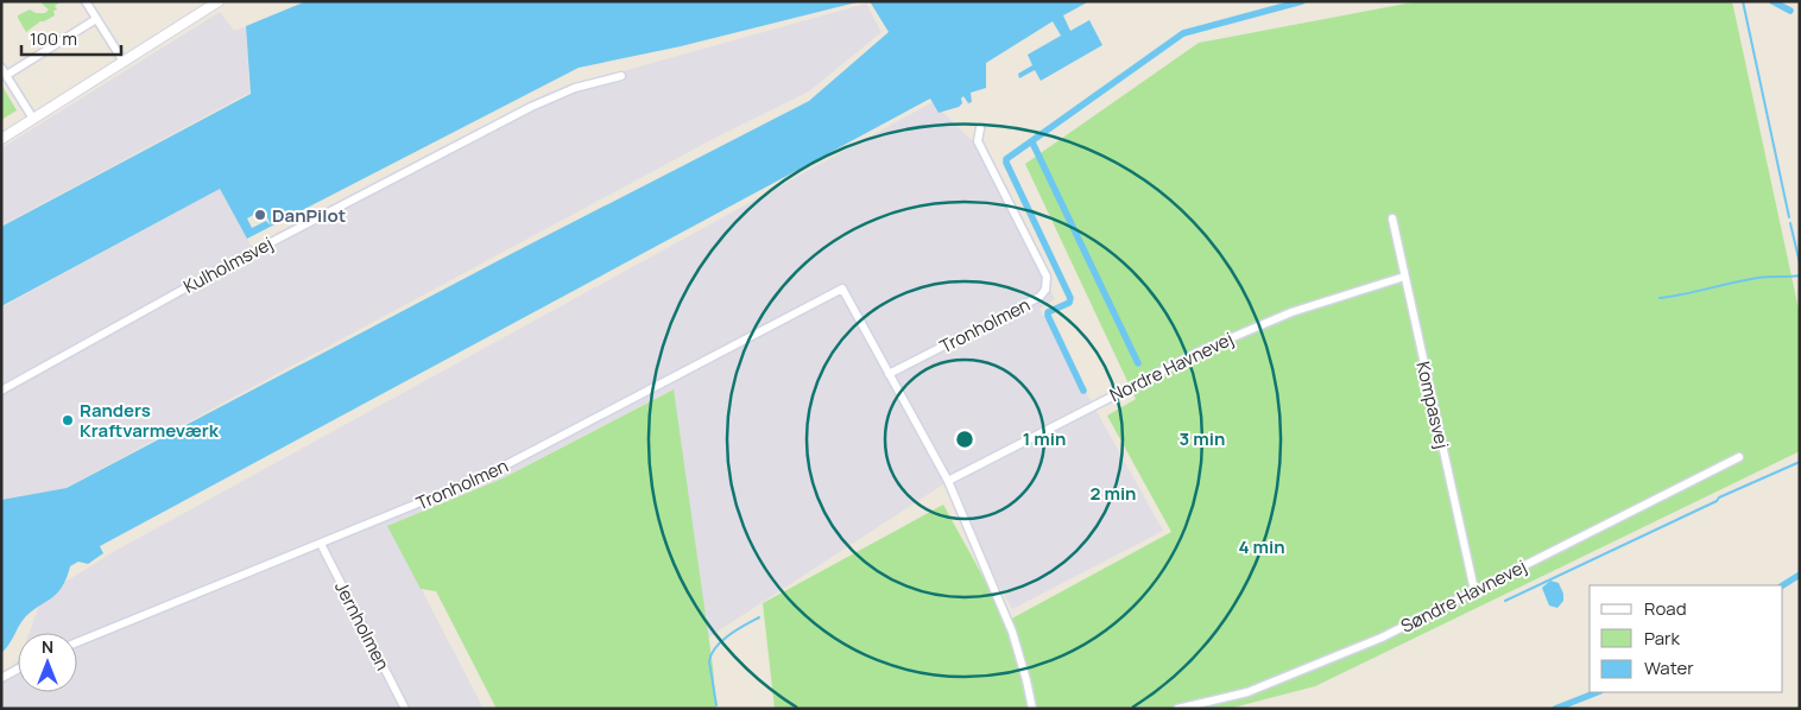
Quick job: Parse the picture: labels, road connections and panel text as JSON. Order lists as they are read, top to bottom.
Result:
{
  "streets": {
    "street": [
      "Kulholmsvej",
      "Tronholmen",
      "Nordre Havnevej",
      "Kompasvej",
      "Søndre Havnevej",
      "Jernholmen"
    ]
  },
  "crossings": [
    ["Tronholmen", "Jernholmen"],
    ["Nordre Havnevej", "Kompasvej"],
    ["Kompasvej", "Søndre Havnevej"]
  ],
  "places": ["DanPilot", "Randers Kraftvarmeværk"],
  "legend": ["Road", "Park", "Water"],
  "scale_bar": "100 m",
  "north": "top",
  "rings": [
    "1 min",
    "3 min",
    "2 min",
    "4 min"
  ]
}
